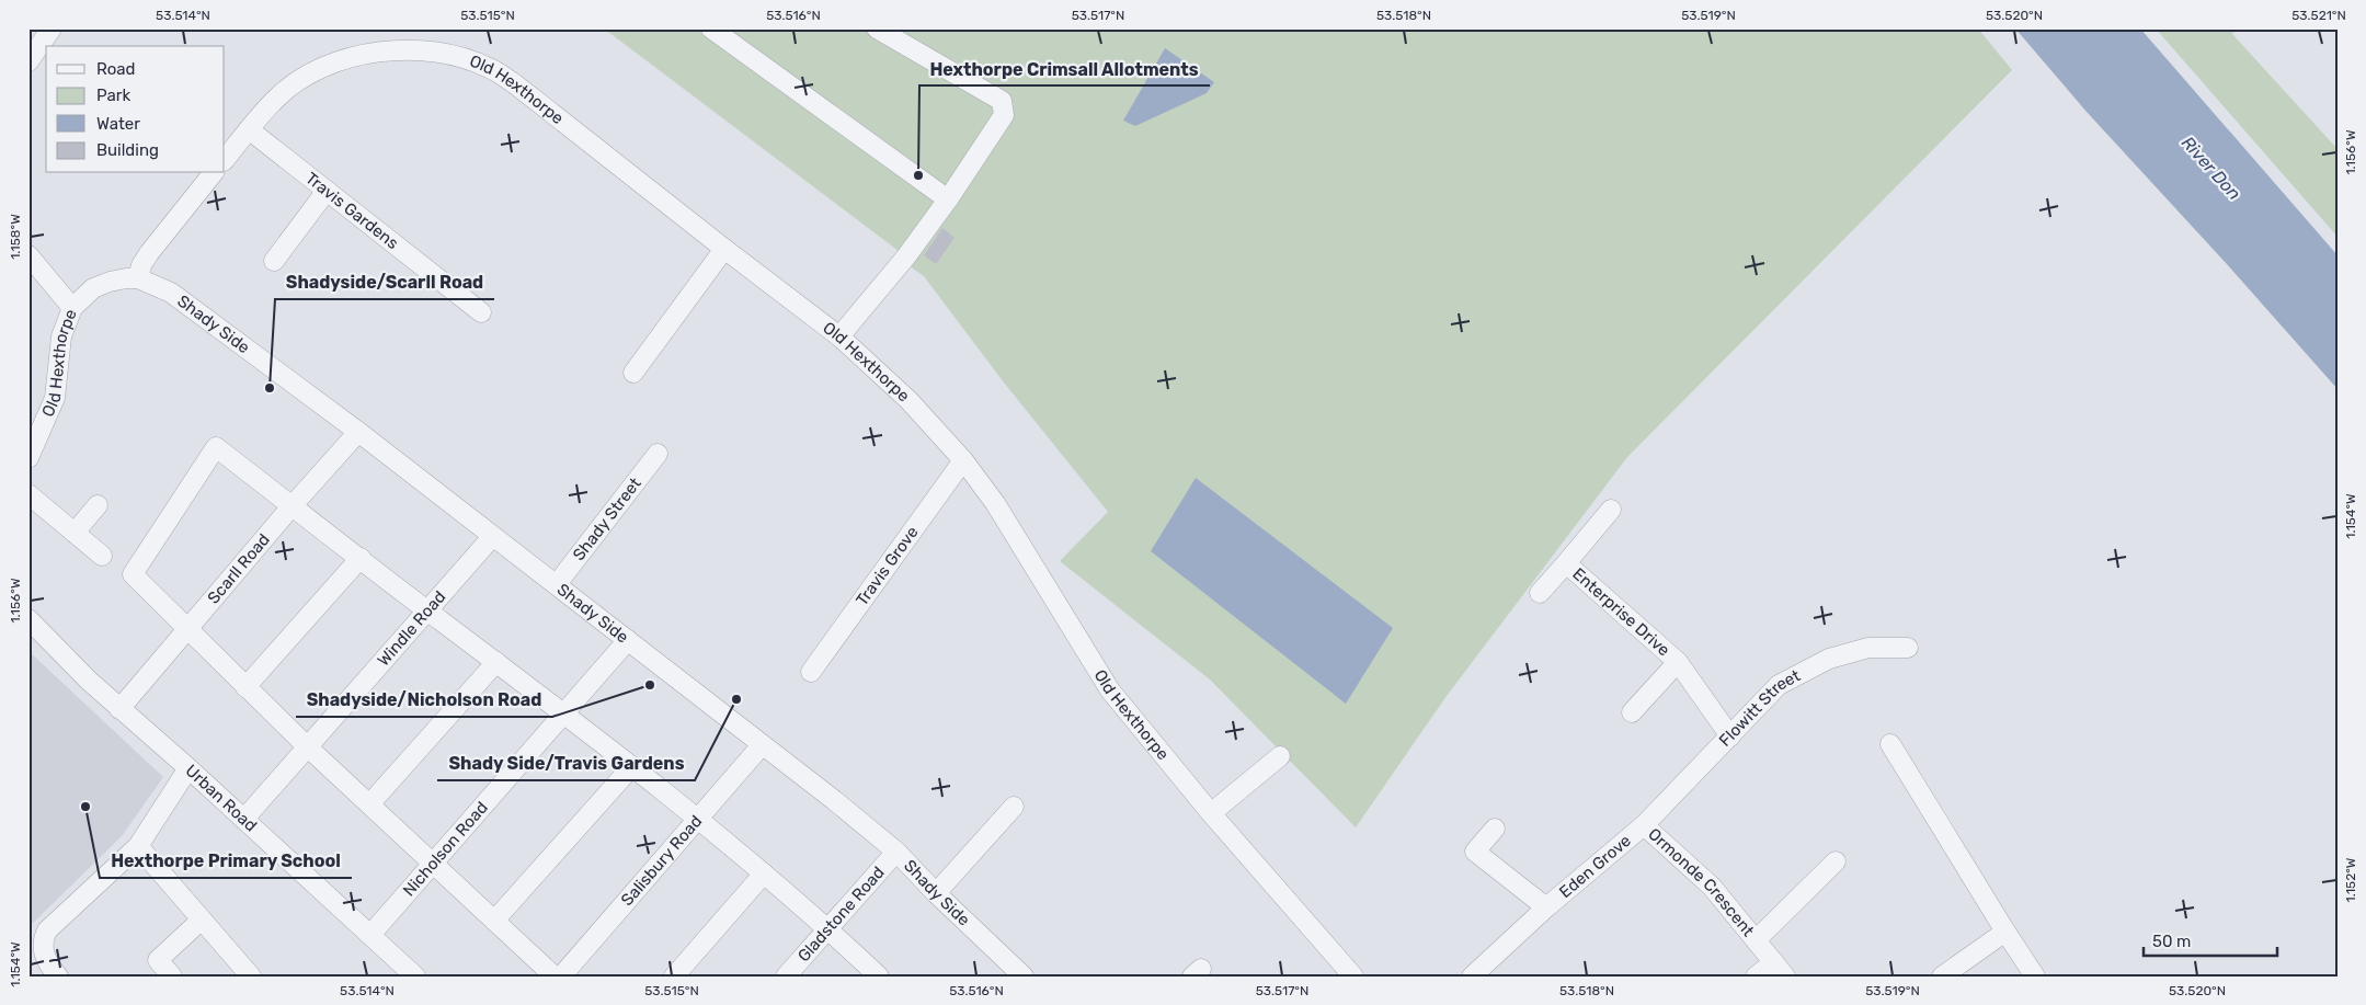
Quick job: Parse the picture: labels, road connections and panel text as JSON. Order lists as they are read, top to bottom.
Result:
{
  "streets": {
    "street": [
      "Old Hexthorpe",
      "Travis Gardens",
      "Shady Side",
      "Shady Street",
      "Travis Grove",
      "Scarll Road",
      "Enterprise Drive",
      "Windle Road",
      "Flowitt Street",
      "Urban Road",
      "Nicholson Road",
      "Salisbury Road",
      "Eden Grove",
      "Ormonde Crescent",
      "Gladstone Road"
    ]
  },
  "crossings": [
    ["Old Hexthorpe", "Travis Gardens"],
    ["Old Hexthorpe", "Shady Side"],
    ["Old Hexthorpe", "Travis Grove"],
    ["Shady Side", "Shady Street"],
    ["Shady Side", "Scarll Road"],
    ["Shady Side", "Windle Road"],
    ["Shady Side", "Nicholson Road"],
    ["Shady Side", "Salisbury Road"],
    ["Shady Side", "Gladstone Road"],
    ["Scarll Road", "Urban Road"],
    ["Enterprise Drive", "Flowitt Street"],
    ["Windle Road", "Urban Road"],
    ["Flowitt Street", "Eden Grove"],
    ["Flowitt Street", "Ormonde Crescent"],
    ["Urban Road", "Nicholson Road"],
    ["Eden Grove", "Ormonde Crescent"]
  ],
  "water": ["River Don"],
  "places": [
    "Hexthorpe Crimsall Allotments",
    "Shadyside/Scarll Road",
    "Shadyside/Nicholson Road",
    "Shady Side/Travis Gardens",
    "Hexthorpe Primary School"
  ],
  "legend": [
    "Road",
    "Park",
    "Water",
    "Building"
  ],
  "scale_bar": "50 m",
  "coordinates": [
    "53.514°N",
    "53.515°N",
    "53.516°N",
    "53.517°N",
    "53.518°N",
    "53.519°N",
    "53.520°N",
    "53.521°N",
    "1.156°W",
    "1.158°W",
    "1.154°W",
    "1.152°W"
  ]
}
